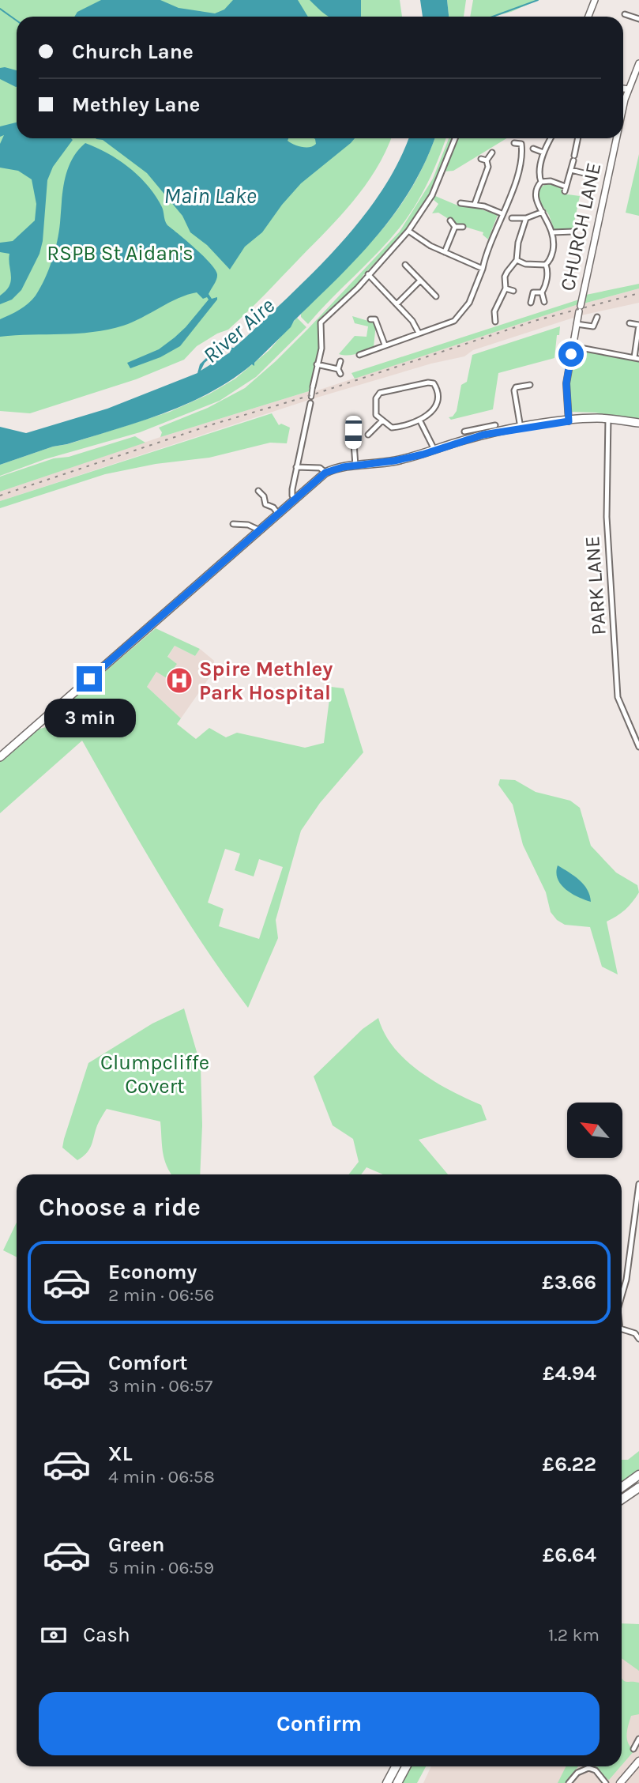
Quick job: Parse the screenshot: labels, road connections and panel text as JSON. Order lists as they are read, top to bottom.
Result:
{
  "streets": {
    "street": ["CHURCH LANE", "PARK LANE"]
  },
  "water": ["Main Lake", "River Aire"],
  "parks": ["RSPB St Aidan's", "Clumpcliffe Covert"],
  "places": {
    "hospital": ["Spire Methley Park Hospital"]
  },
  "north": "top left",
  "page": {
    "banner": ["Church Lane", "Methley Lane"],
    "bubble": "3 min",
    "heading": "Choose a ride",
    "list": [
      {
        "name": "Economy",
        "note": "2 min · 06:56",
        "value": "£3.66"
      },
      {
        "name": "Comfort",
        "note": "3 min · 06:57",
        "value": "£4.94"
      },
      {
        "name": "XL",
        "note": "4 min · 06:58",
        "value": "£6.22"
      },
      {
        "name": "Green",
        "note": "5 min · 06:59",
        "value": "£6.64"
      }
    ],
    "pay": ["Cash", "1.2 km"],
    "buttons": "Confirm"
  }
}
